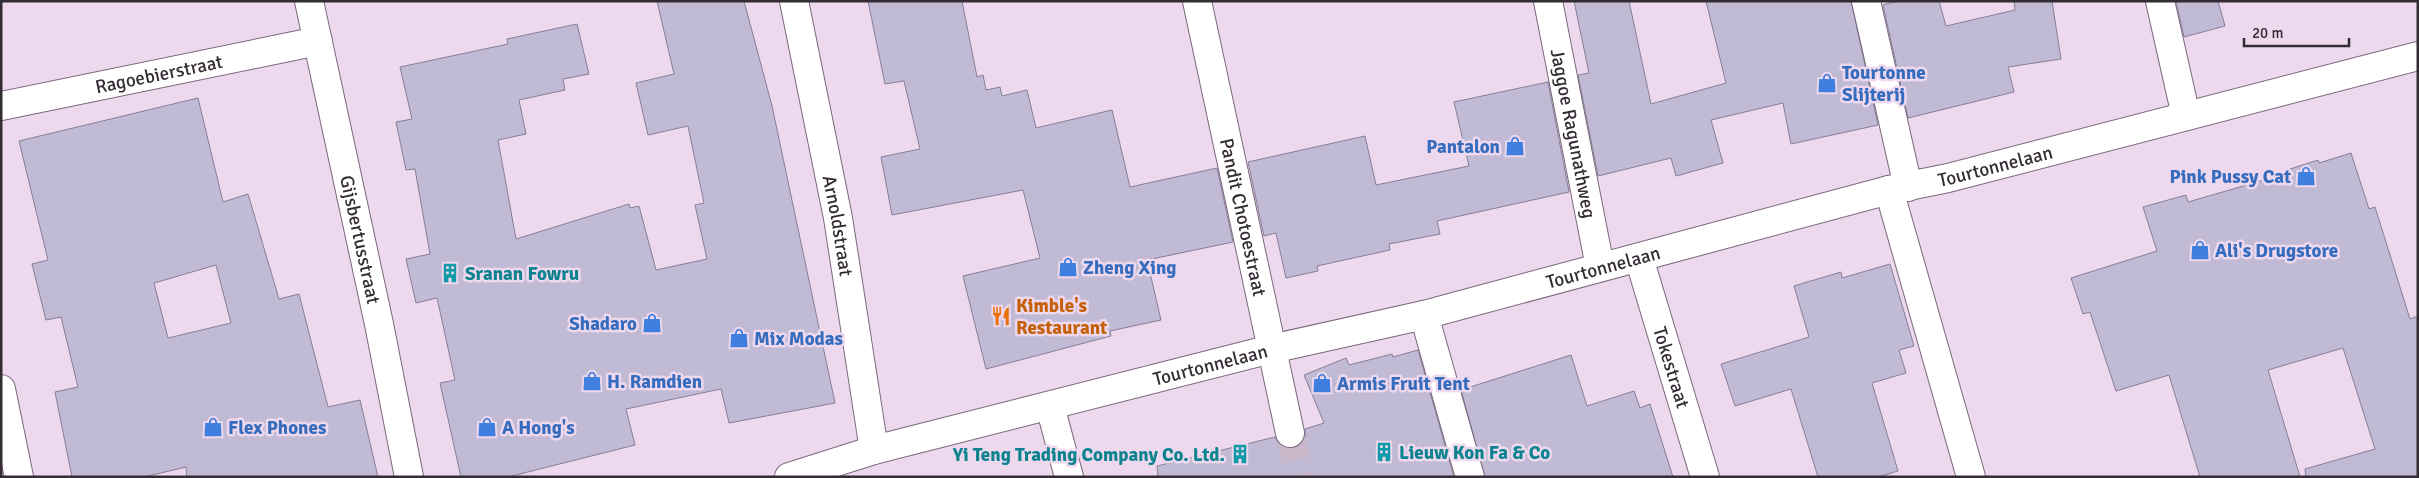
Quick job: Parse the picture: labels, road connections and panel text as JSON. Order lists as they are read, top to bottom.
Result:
{
  "streets": {
    "street": [
      "Ragoebierstraat",
      "Jaggoe Ragunathweg",
      "Tourtonnelaan",
      "Pandit Chotoestraat",
      "Arnoldstraat",
      "Gijsbertusstraat",
      "Tokestraat"
    ]
  },
  "crossings": [
    ["Ragoebierstraat", "Gijsbertusstraat"],
    ["Jaggoe Ragunathweg", "Tourtonnelaan"],
    ["Tourtonnelaan", "Pandit Chotoestraat"],
    ["Tourtonnelaan", "Arnoldstraat"],
    ["Tourtonnelaan", "Tokestraat"]
  ],
  "places": {
    "shop": [
      "Tourtonne Slijterij",
      "Pantalon",
      "Pink Pussy Cat",
      "Ali's Drugstore",
      "Zheng Xing",
      "Shadaro",
      "Mix Modas",
      "H. Ramdien",
      "Armis Fruit Tent",
      "Flex Phones",
      "A Hong's"
    ],
    "building": ["Sranan Fowru", "Lieuw Kon Fa & Co", "Yi Teng Trading Company Co. Ltd."],
    "restaurant": ["Kimble's Restaurant"]
  },
  "scale_bar": "20 m"
}
